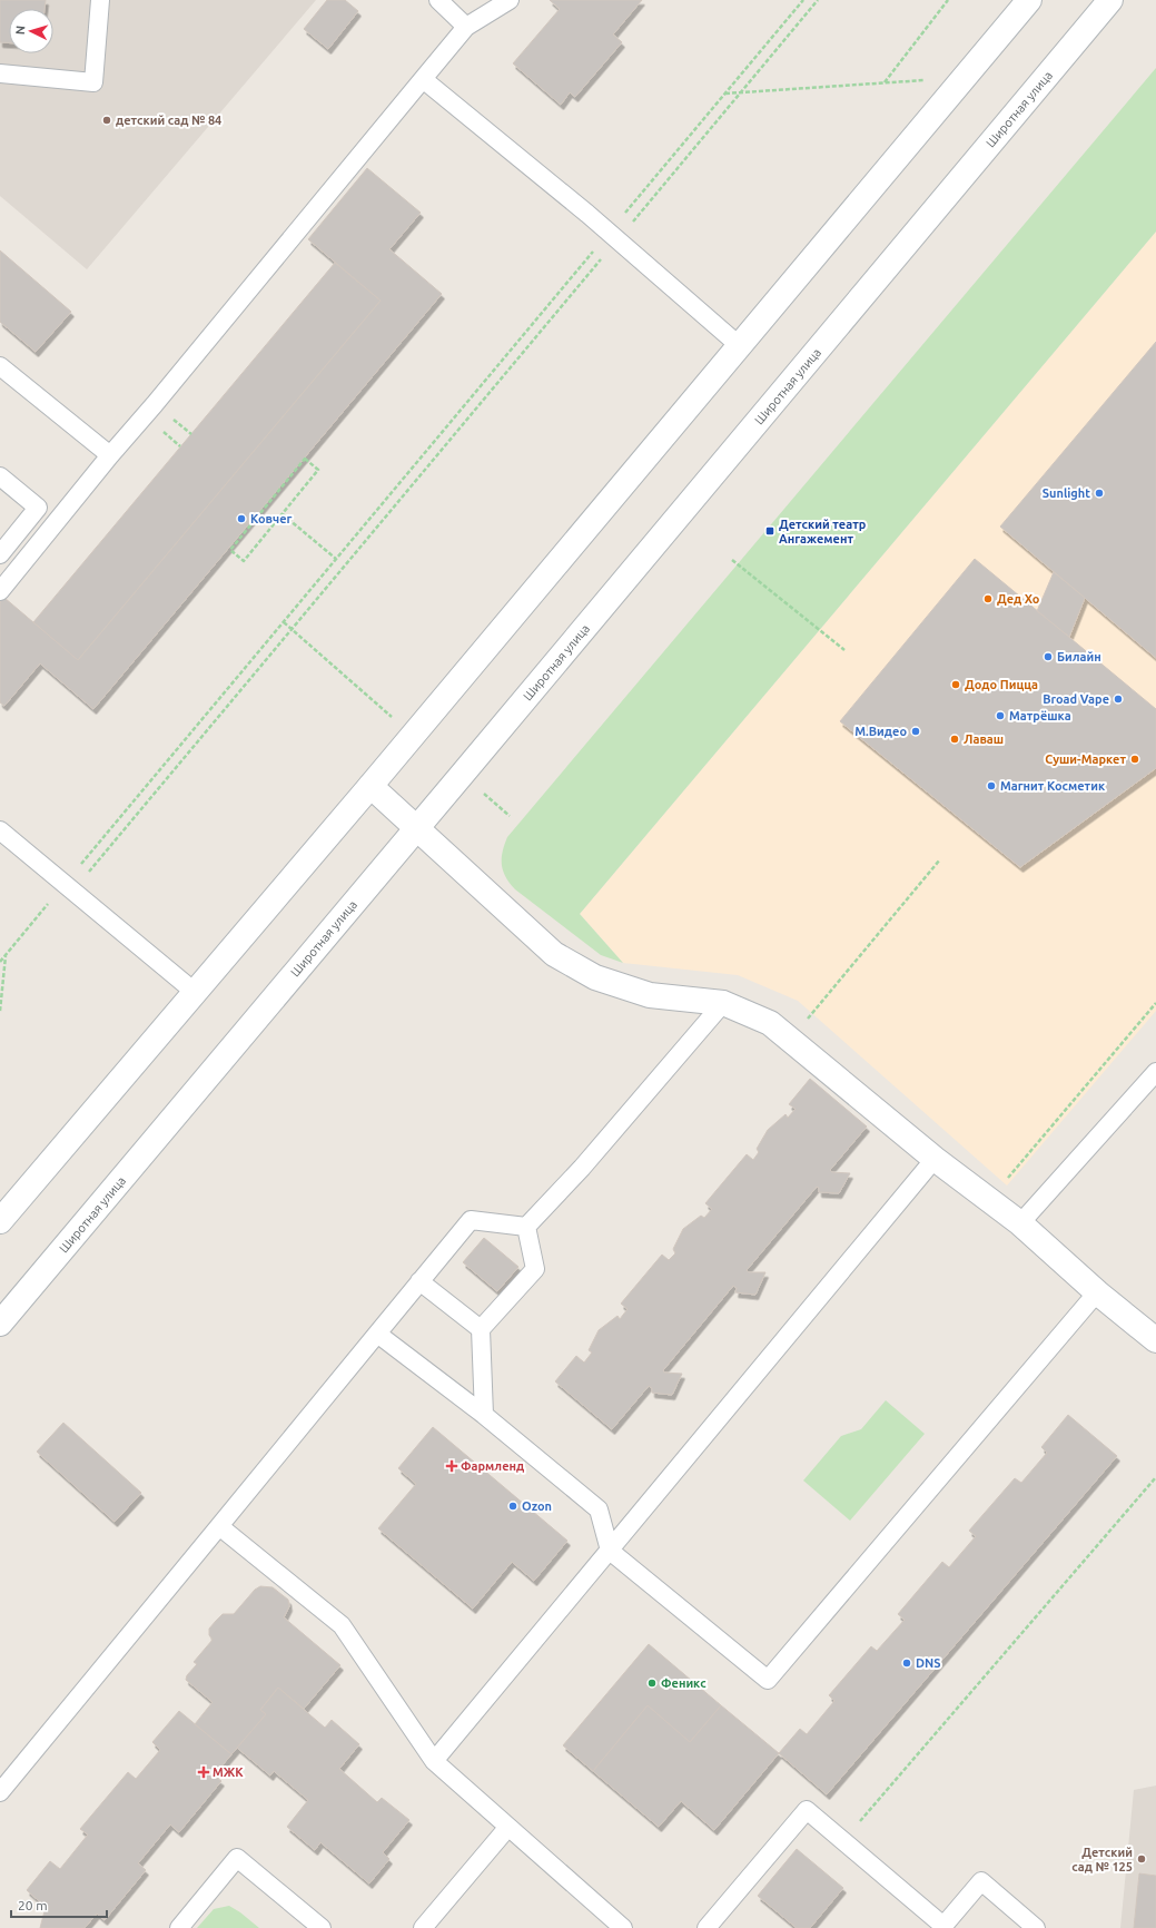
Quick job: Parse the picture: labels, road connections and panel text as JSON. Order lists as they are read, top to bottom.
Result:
{
  "streets": {
    "main road": ["Широтная улица"]
  },
  "places": {
    "other": [
      "детский сад № 84",
      "Sunlight",
      "Ковчег",
      "Дед Хо",
      "Билайн",
      "Додо Пицца",
      "Broad Vape",
      "Матрёшка",
      "М.Видео",
      "Лаваш",
      "Суши-Маркет",
      "Магнит Косметик",
      "Ozon",
      "DNS",
      "Феникс",
      "Детский сад № 125"
    ],
    "transit": ["Детский театр Ангажемент"],
    "health": ["Фармленд", "МЖК"]
  },
  "scale_bar": "20 m",
  "north": "left"
}
